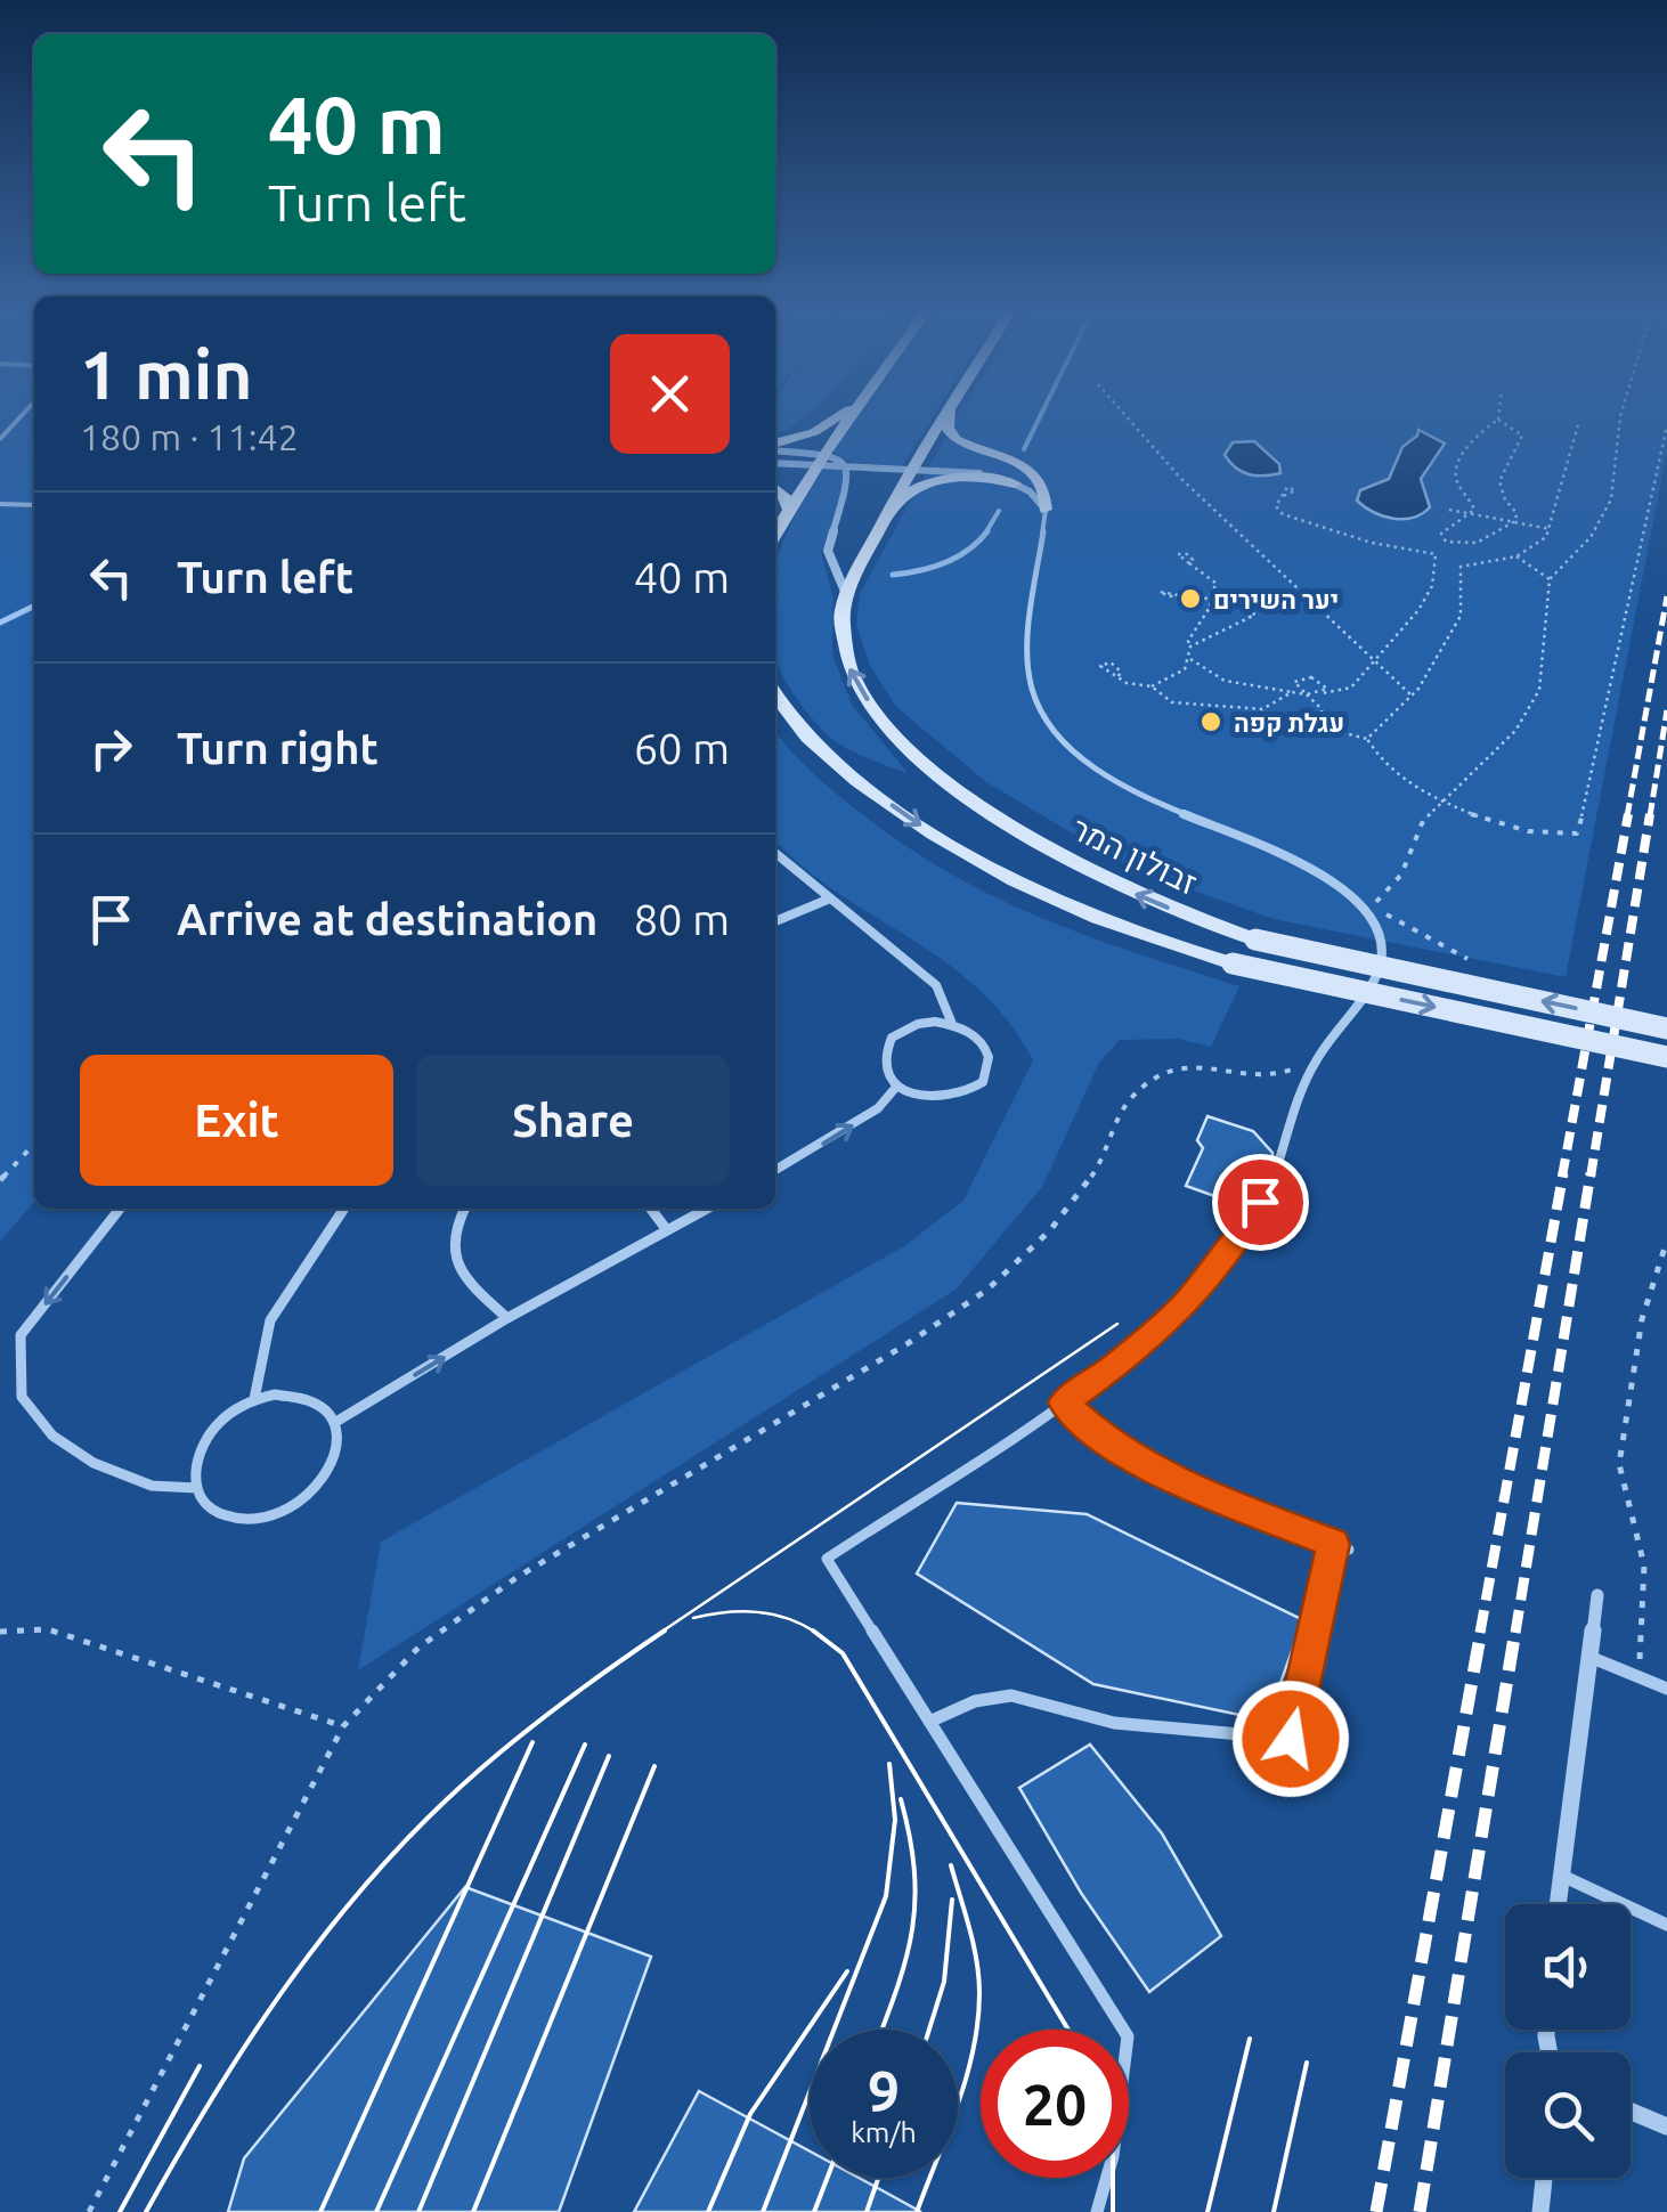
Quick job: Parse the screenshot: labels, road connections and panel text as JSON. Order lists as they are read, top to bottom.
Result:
{
  "streets": {
    "main road": ["זבולון המר"]
  },
  "places": ["יער השירים", "עגלת קפה"],
  "page": {
    "turn": ["40 m", "Turn left"],
    "heading": ["1 min", "180 m · 11:42"],
    "list": [
      {
        "name": "Turn left",
        "value": "40 m"
      },
      {
        "name": "Turn right",
        "value": "60 m"
      },
      {
        "name": "Arrive at destination",
        "value": "80 m"
      }
    ],
    "buttons": ["Exit", "Share"],
    "speed": "9 km/h",
    "limit": "20"
  }
}
